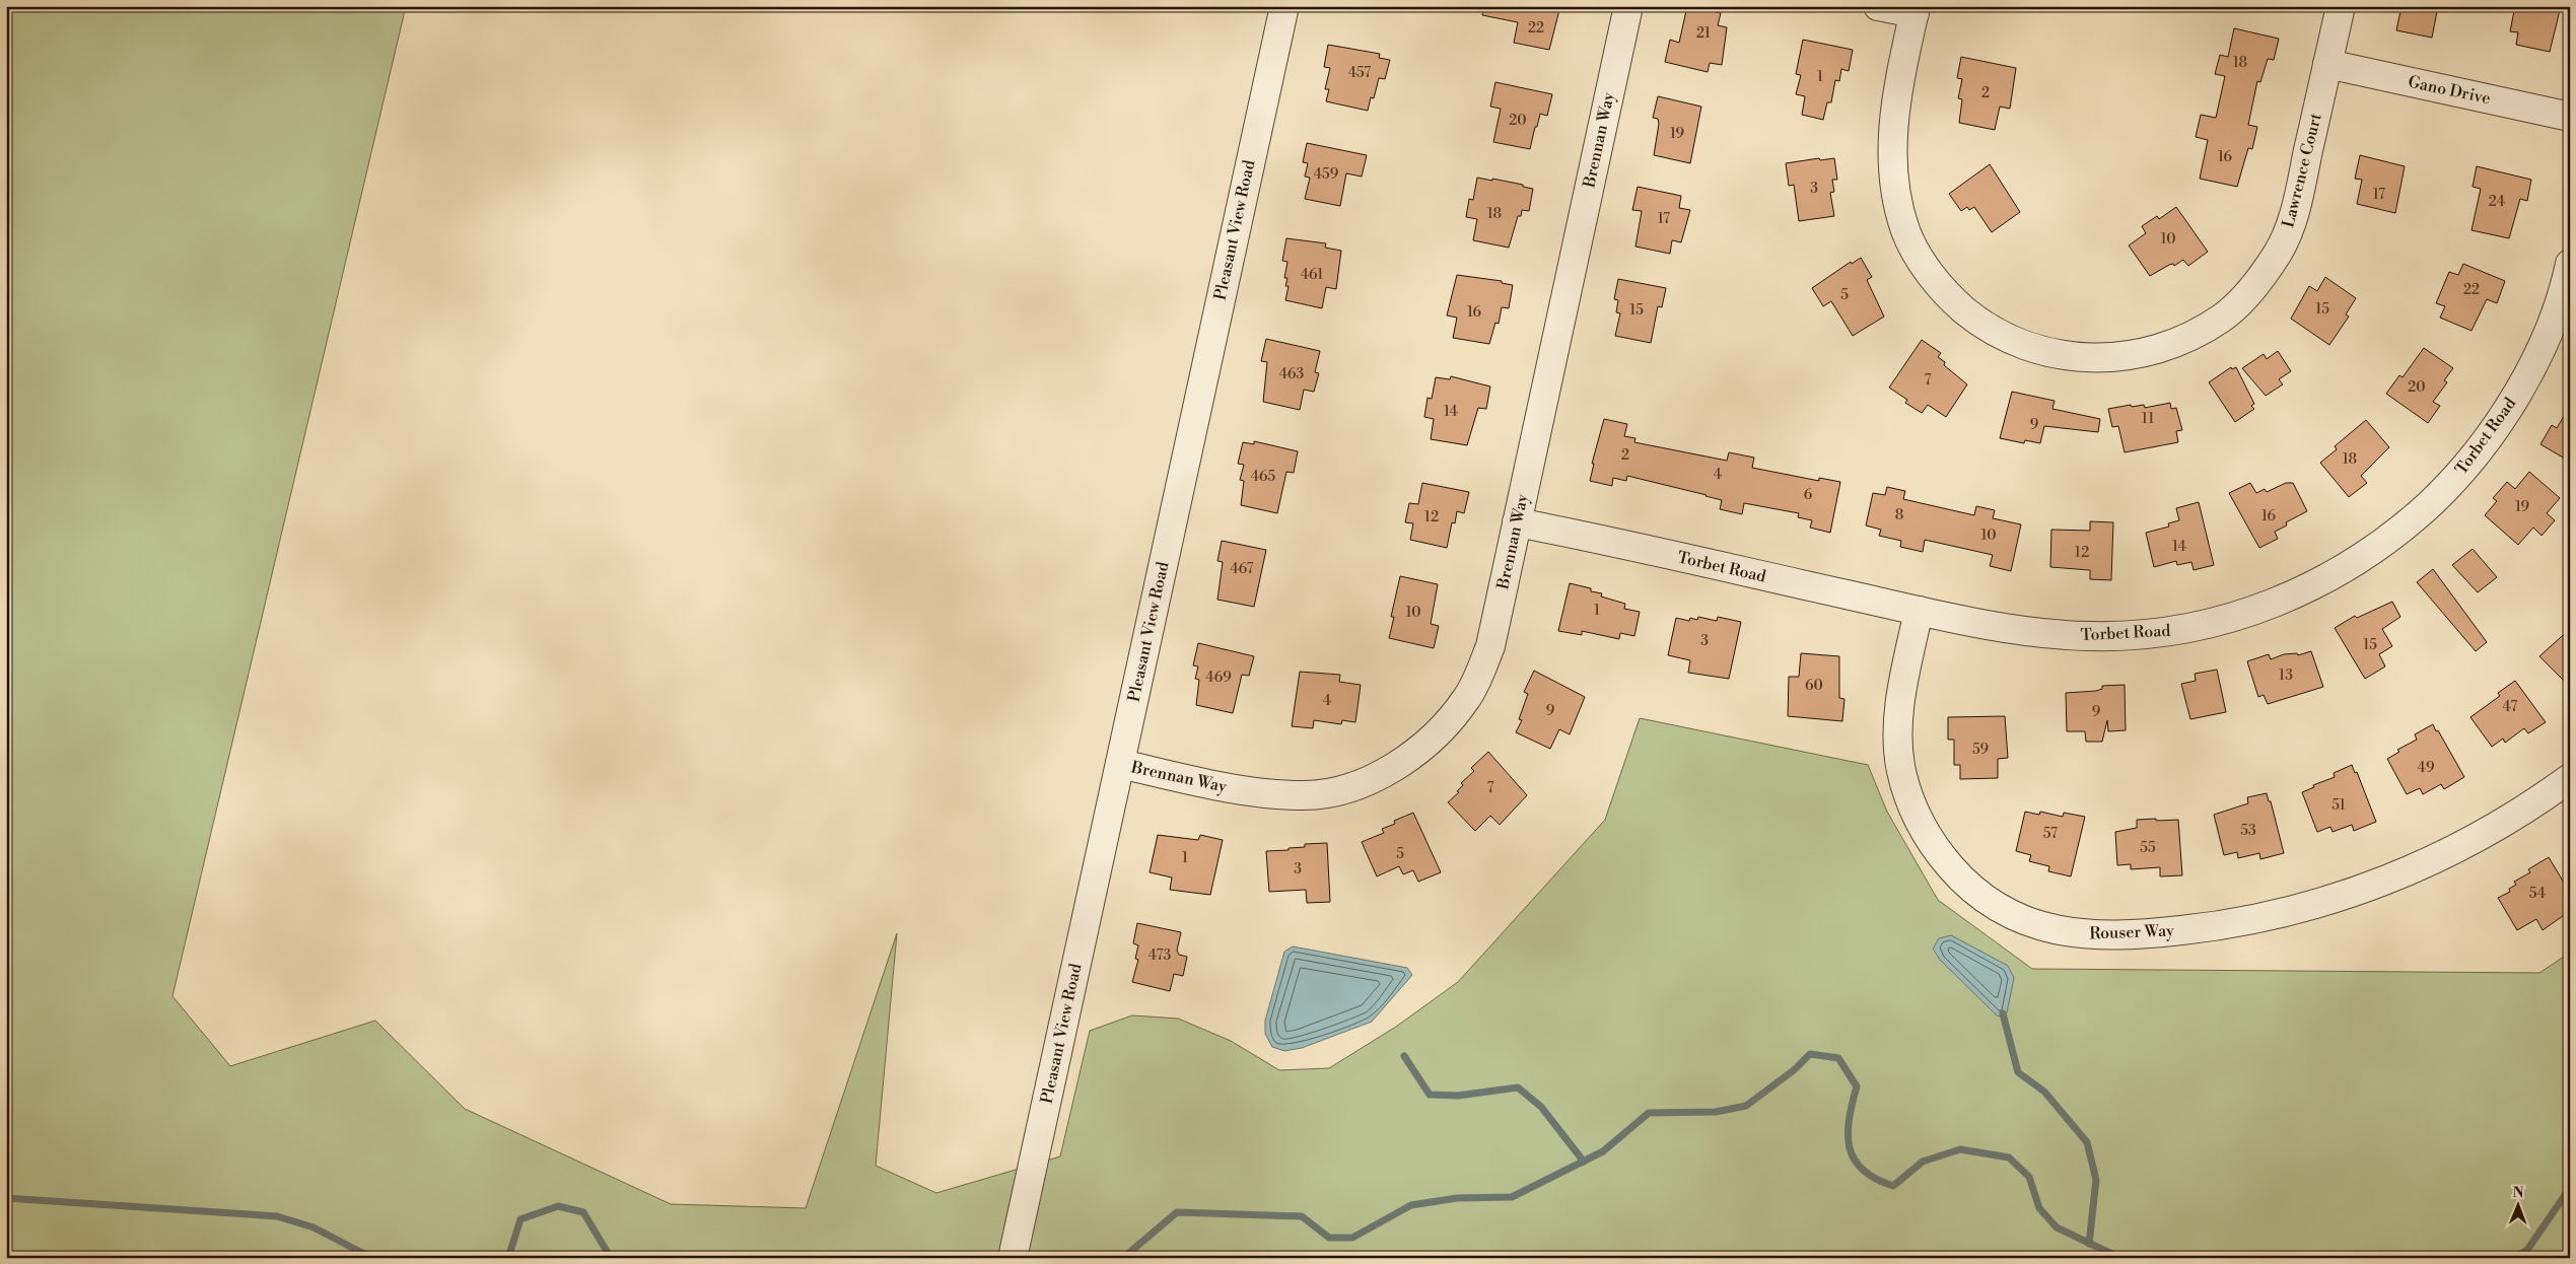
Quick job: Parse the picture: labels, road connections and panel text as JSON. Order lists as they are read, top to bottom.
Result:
{
  "streets": {
    "street": [
      "Gano Drive",
      "Brennan Way",
      "Lawrence Court",
      "Pleasant View Road",
      "Torbet Road",
      "Rouser Way"
    ]
  },
  "crossings": [
    ["Gano Drive", "Lawrence Court"],
    ["Brennan Way", "Pleasant View Road"],
    ["Brennan Way", "Torbet Road"],
    ["Torbet Road", "Rouser Way"]
  ],
  "house_numbers": [
    "22",
    "21",
    "18",
    "457",
    "1",
    "2",
    "20",
    "19",
    "16",
    "459",
    "3",
    "17",
    "24",
    "18",
    "17",
    "10",
    "461",
    "22",
    "5",
    "15",
    "15",
    "16",
    "463",
    "7",
    "20",
    "14",
    "11",
    "9",
    "2",
    "18",
    "4",
    "465",
    "6",
    "19",
    "8",
    "16",
    "12",
    "10",
    "14",
    "12",
    "467",
    "1",
    "10",
    "3",
    "15",
    "13",
    "469",
    "60",
    "4",
    "47",
    "9",
    "9",
    "59",
    "49",
    "7",
    "51",
    "53",
    "57",
    "55",
    "5",
    "1",
    "3",
    "54",
    "473"
  ],
  "north": "top"
}
